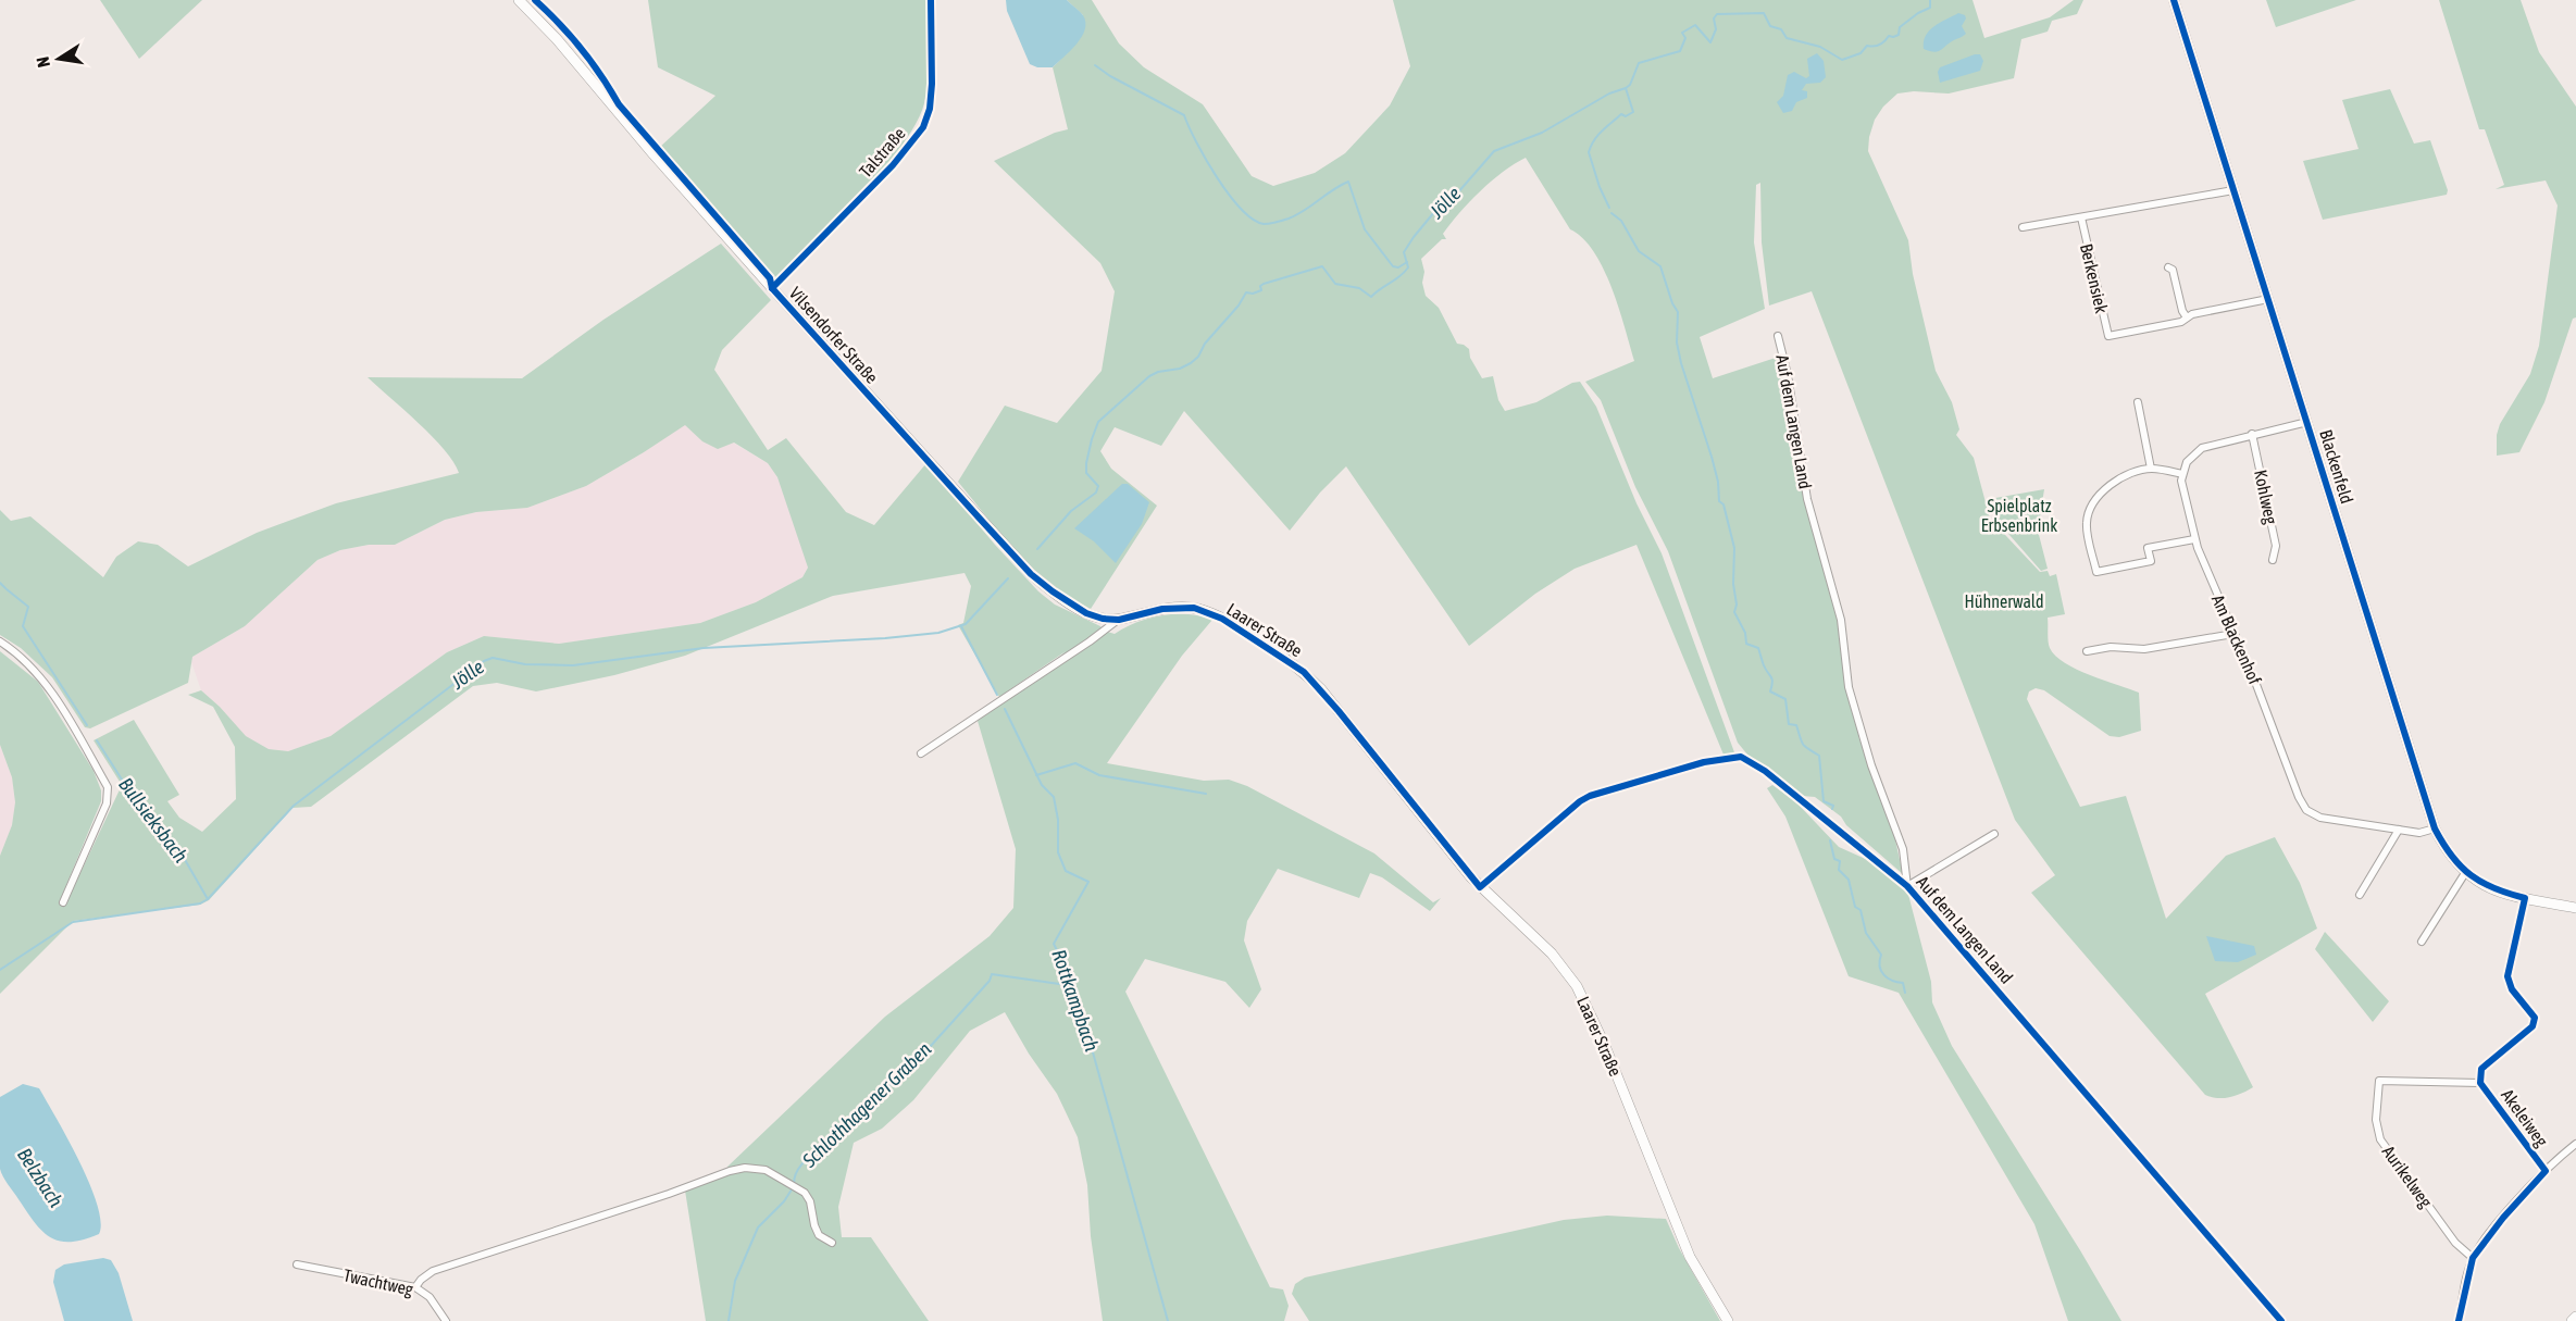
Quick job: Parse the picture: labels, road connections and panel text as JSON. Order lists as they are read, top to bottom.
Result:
{
  "streets": {
    "street": [
      "Talstraße",
      "Berkensiek",
      "Vilsendorfer Straße",
      "Auf dem Langen Land",
      "Blackenfeld",
      "Kohlweg",
      "Laarer Straße",
      "Am Blackenhof",
      "Akeleiweg",
      "Aurikelweg",
      "Twachtweg"
    ]
  },
  "crossings": [
    ["Talstraße", "Vilsendorfer Straße"],
    ["Berkensiek", "Blackenfeld"],
    ["Vilsendorfer Straße", "Laarer Straße"],
    ["Auf dem Langen Land", "Laarer Straße"],
    ["Blackenfeld", "Am Blackenhof"],
    ["Akeleiweg", "Aurikelweg"]
  ],
  "water": [
    "Jölle",
    "Bullsieksbach",
    "Rottkampbach",
    "Schlothhagener Graben",
    "Belzbach"
  ],
  "parks": ["Spielplatz Erbsenbrink", "Hühnerwald"],
  "north": "left"
}
